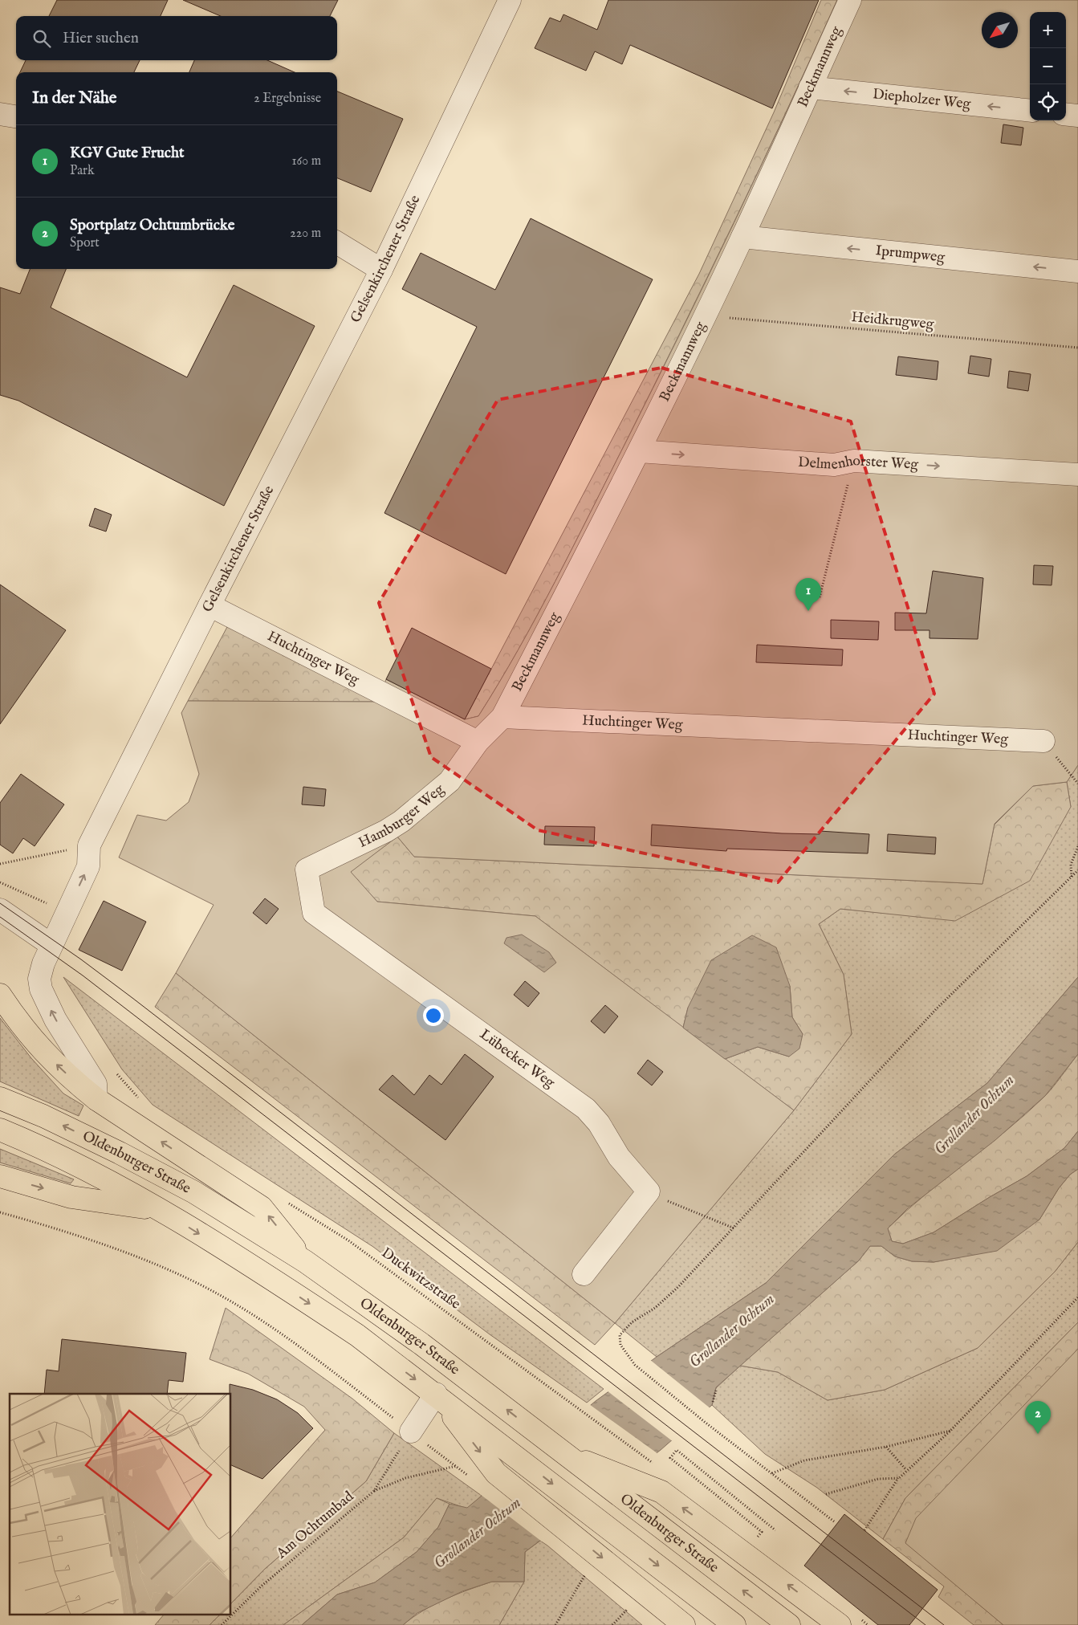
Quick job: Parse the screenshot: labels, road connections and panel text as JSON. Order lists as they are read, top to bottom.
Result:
{
  "streets": {
    "highway": ["Oldenburger Straße"],
    "street": [
      "Beckmannweg",
      "Diepholzer Weg",
      "Iprumpweg",
      "Gelsenkirchener Straße",
      "Delmenhorster Weg",
      "Huchtinger Weg",
      "Hamburger Weg",
      "Lübecker Weg"
    ],
    "path": ["Heidkrugweg", "Duckwitzstraße", "Am Ochtumbad"]
  },
  "crossings": [
    ["Beckmannweg", "Diepholzer Weg"],
    ["Beckmannweg", "Iprumpweg"],
    ["Beckmannweg", "Heidkrugweg"],
    ["Beckmannweg", "Delmenhorster Weg"],
    ["Beckmannweg", "Huchtinger Weg"],
    ["Gelsenkirchener Straße", "Huchtinger Weg"],
    ["Huchtinger Weg", "Hamburger Weg"],
    ["Hamburger Weg", "Lübecker Weg"]
  ],
  "one_way": ["Diepholzer Weg", "Iprumpweg", "Delmenhorster Weg"],
  "water": ["Grollander Ochtum"],
  "north": "bottom left",
  "page": {
    "map_buttons": ["+", "−"],
    "search": "Hier suchen",
    "heading": ["In der Nähe", "2 Ergebnisse"],
    "list": [
      {
        "mark": "1",
        "name": "KGV Gute Frucht",
        "note": "Park",
        "value": "160 m"
      },
      {
        "mark": "2",
        "name": "Sportplatz Ochtumbrücke",
        "note": "Sport",
        "value": "220 m"
      }
    ],
    "pins": ["1", "2"]
  }
}
